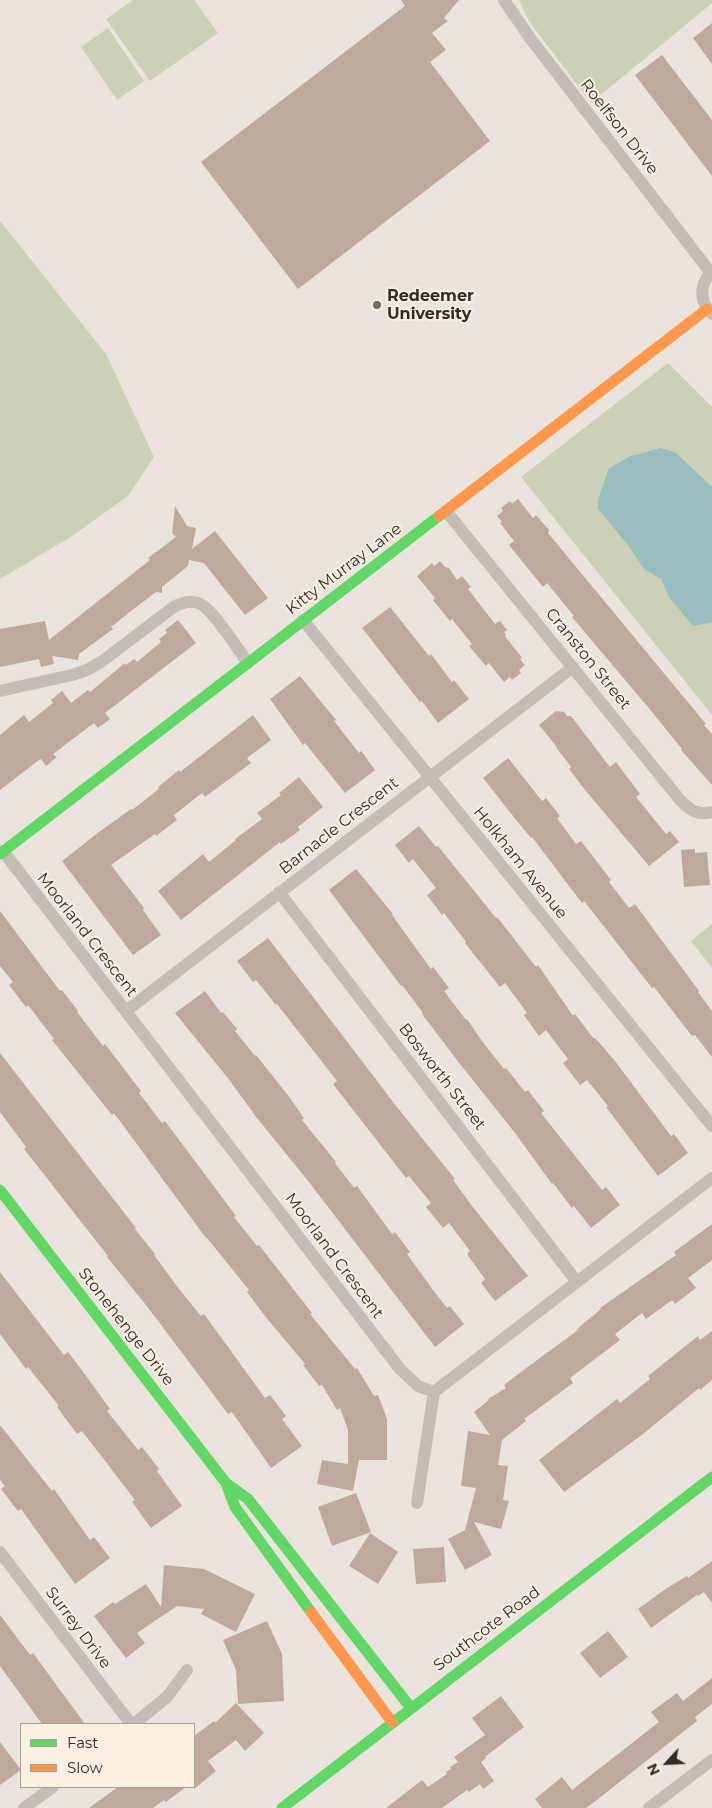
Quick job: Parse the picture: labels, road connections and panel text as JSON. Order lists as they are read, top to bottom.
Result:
{
  "streets": {
    "street": [
      "Roelfson Drive",
      "Kitty Murray Lane",
      "Cranston Street",
      "Barnacle Crescent",
      "Holkham Avenue",
      "Moorland Crescent",
      "Bosworth Street",
      "Stonehenge Drive",
      "Surrey Drive",
      "Southcote Road"
    ]
  },
  "crossings": [
    ["Kitty Murray Lane", "Cranston Street"],
    ["Kitty Murray Lane", "Holkham Avenue"],
    ["Kitty Murray Lane", "Moorland Crescent"],
    ["Cranston Street", "Barnacle Crescent"],
    ["Barnacle Crescent", "Holkham Avenue"],
    ["Barnacle Crescent", "Moorland Crescent"],
    ["Barnacle Crescent", "Bosworth Street"],
    ["Stonehenge Drive", "Southcote Road"]
  ],
  "places": ["Redeemer University"],
  "legend": ["Fast", "Slow"],
  "north": "bottom left"
}
